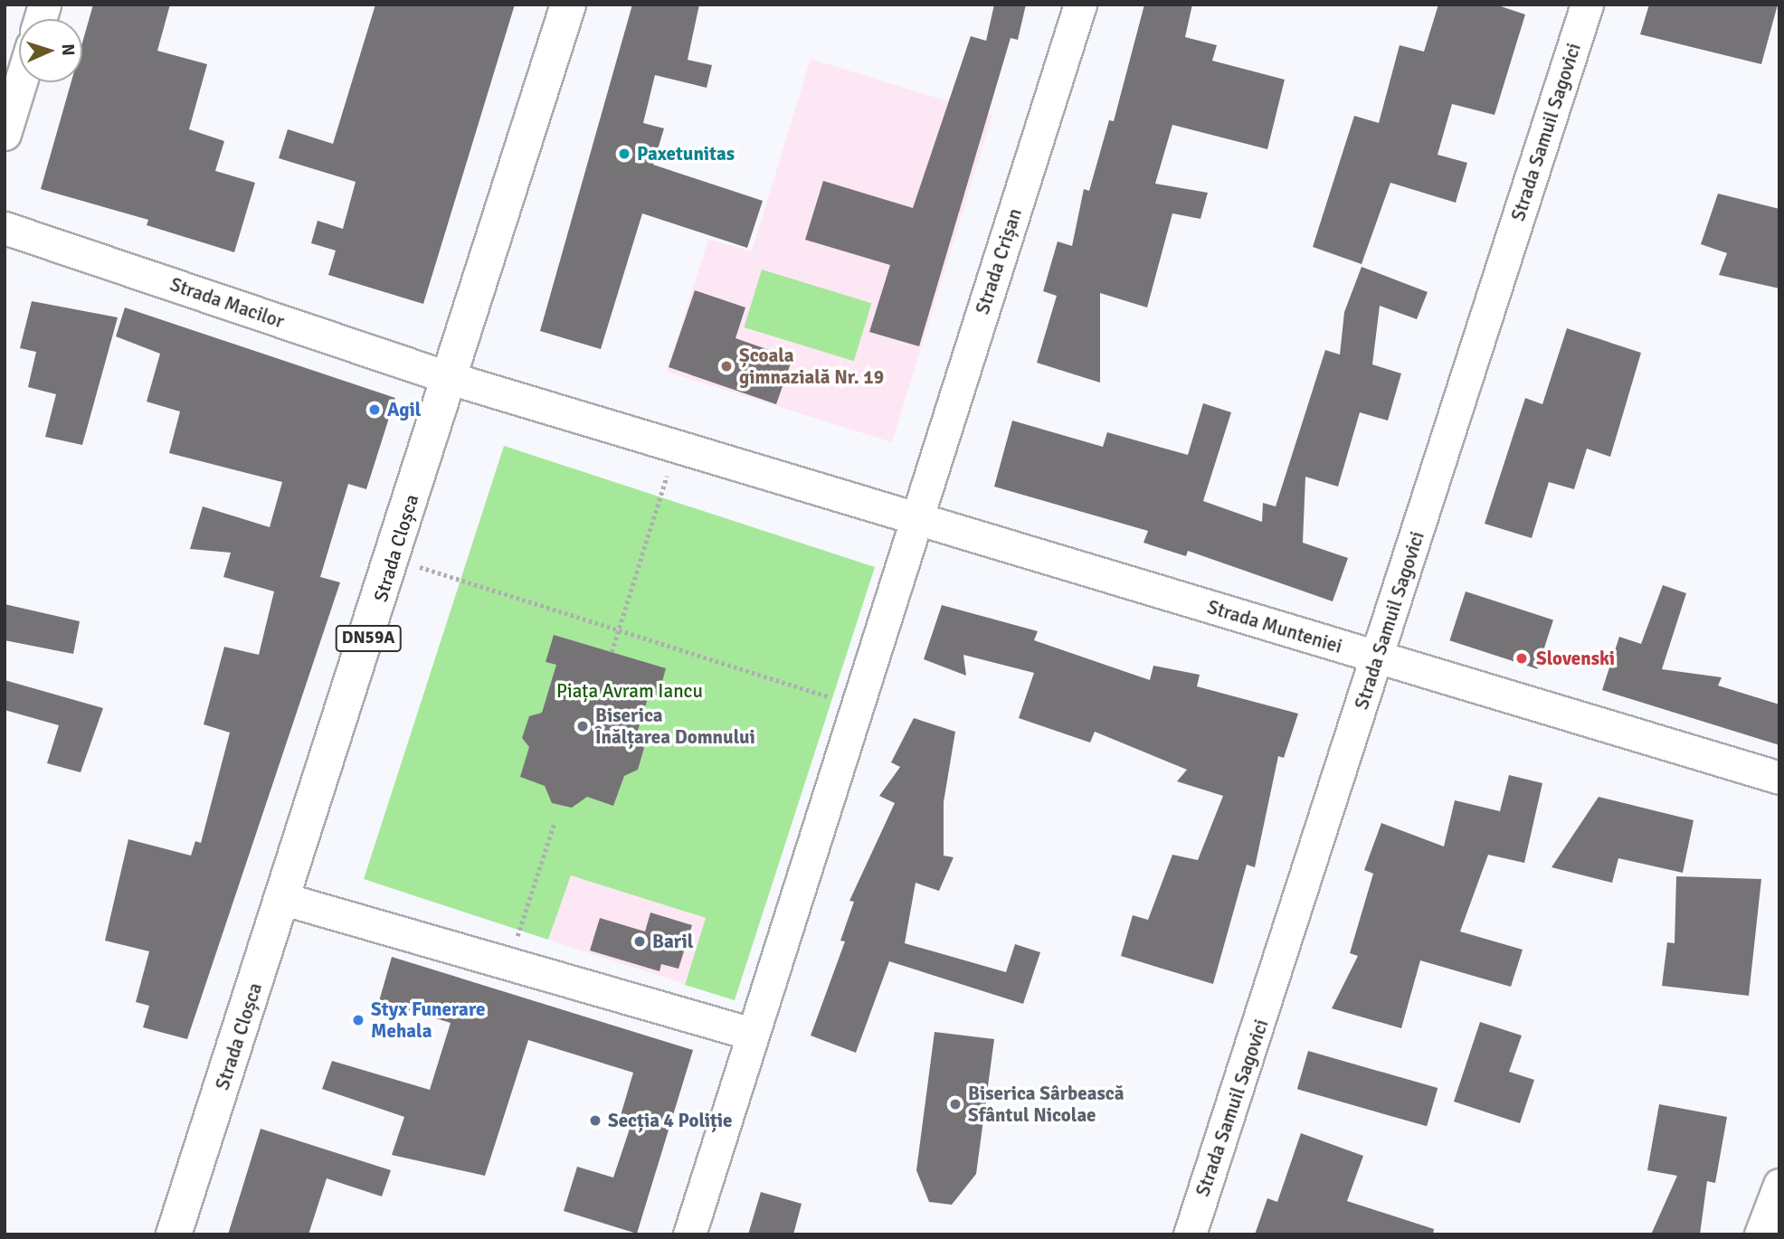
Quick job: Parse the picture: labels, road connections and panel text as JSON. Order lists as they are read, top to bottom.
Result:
{
  "streets": {
    "main road": ["Strada Cloșca", "DN59A"],
    "street": [
      "Strada Samuil Sagovici",
      "Strada Crișan",
      "Strada Macilor",
      "Strada Munteniei"
    ]
  },
  "crossings": [
    ["Strada Samuil Sagovici", "Strada Munteniei"],
    ["Strada Crișan", "Strada Munteniei"],
    ["Strada Macilor", "Strada Cloșca"]
  ],
  "parks": ["Piața Avram Iancu"],
  "places": [
    "Paxetunitas",
    "Școala gimnazială Nr. 19",
    "Agil",
    "Slovenski",
    "Biserica Înălțarea Domnului",
    "Baril",
    "Styx Funerare Mehala",
    "Biserica Sârbească Sfântul Nicolae",
    "Secția 4 Poliție"
  ],
  "north": "right"
}
